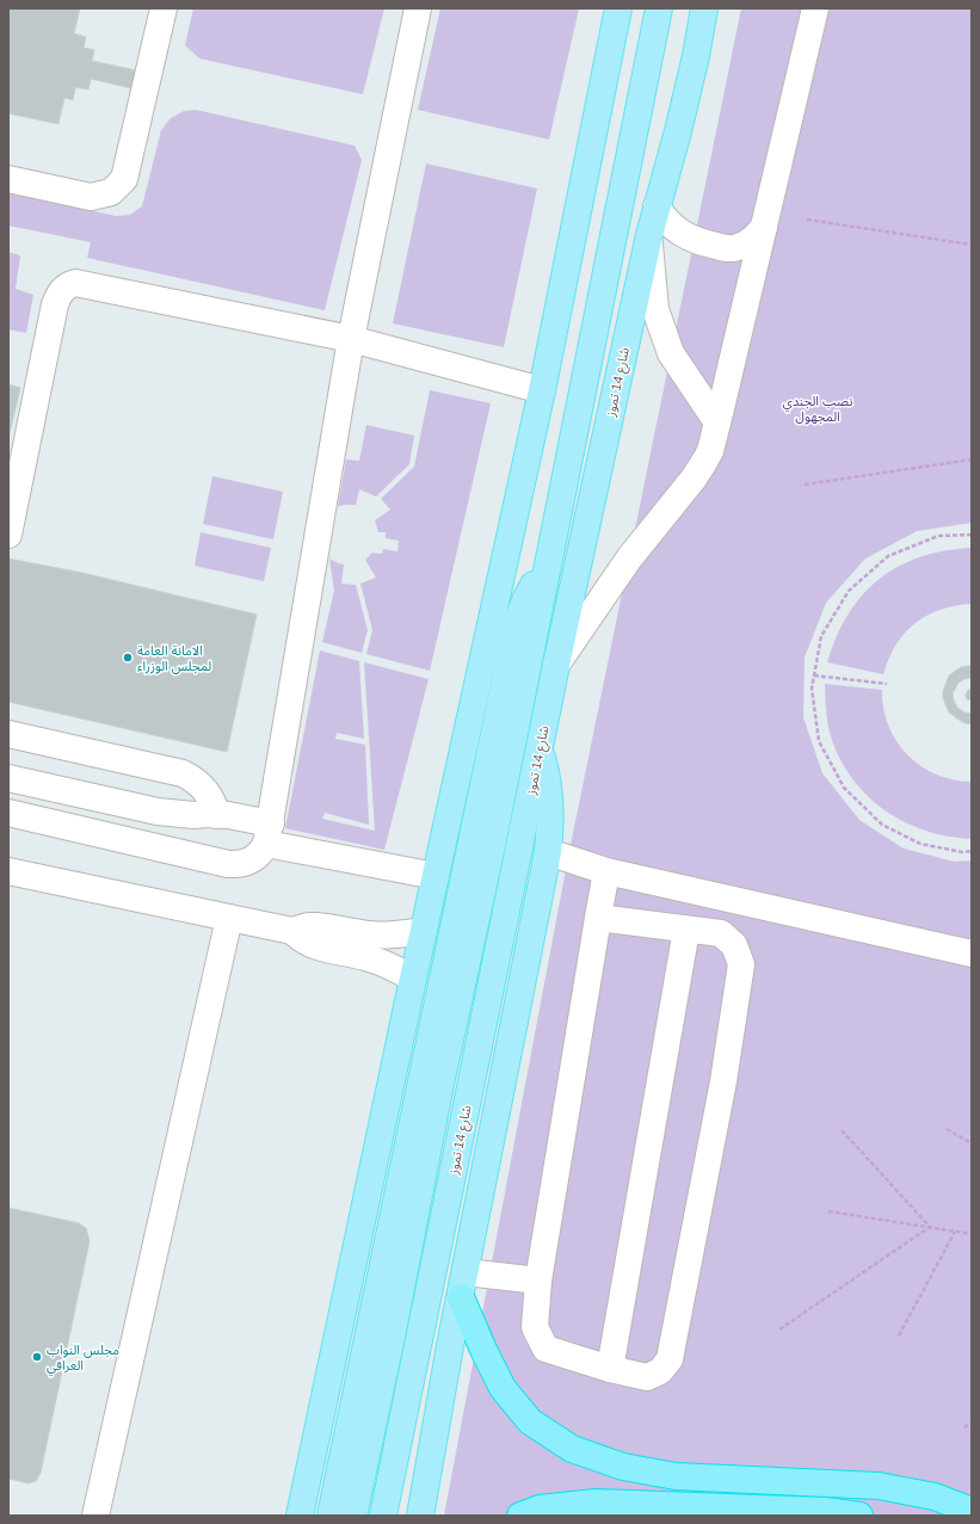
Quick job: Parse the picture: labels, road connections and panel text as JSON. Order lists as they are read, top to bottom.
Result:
{
  "streets": {
    "main road": ["شارع 14 تموز"]
  },
  "parks": ["نصب الجندي المجهول"],
  "places": ["الامانة العامة لمجلس الوزراء", "مجلس النواب العراقي"]
}
